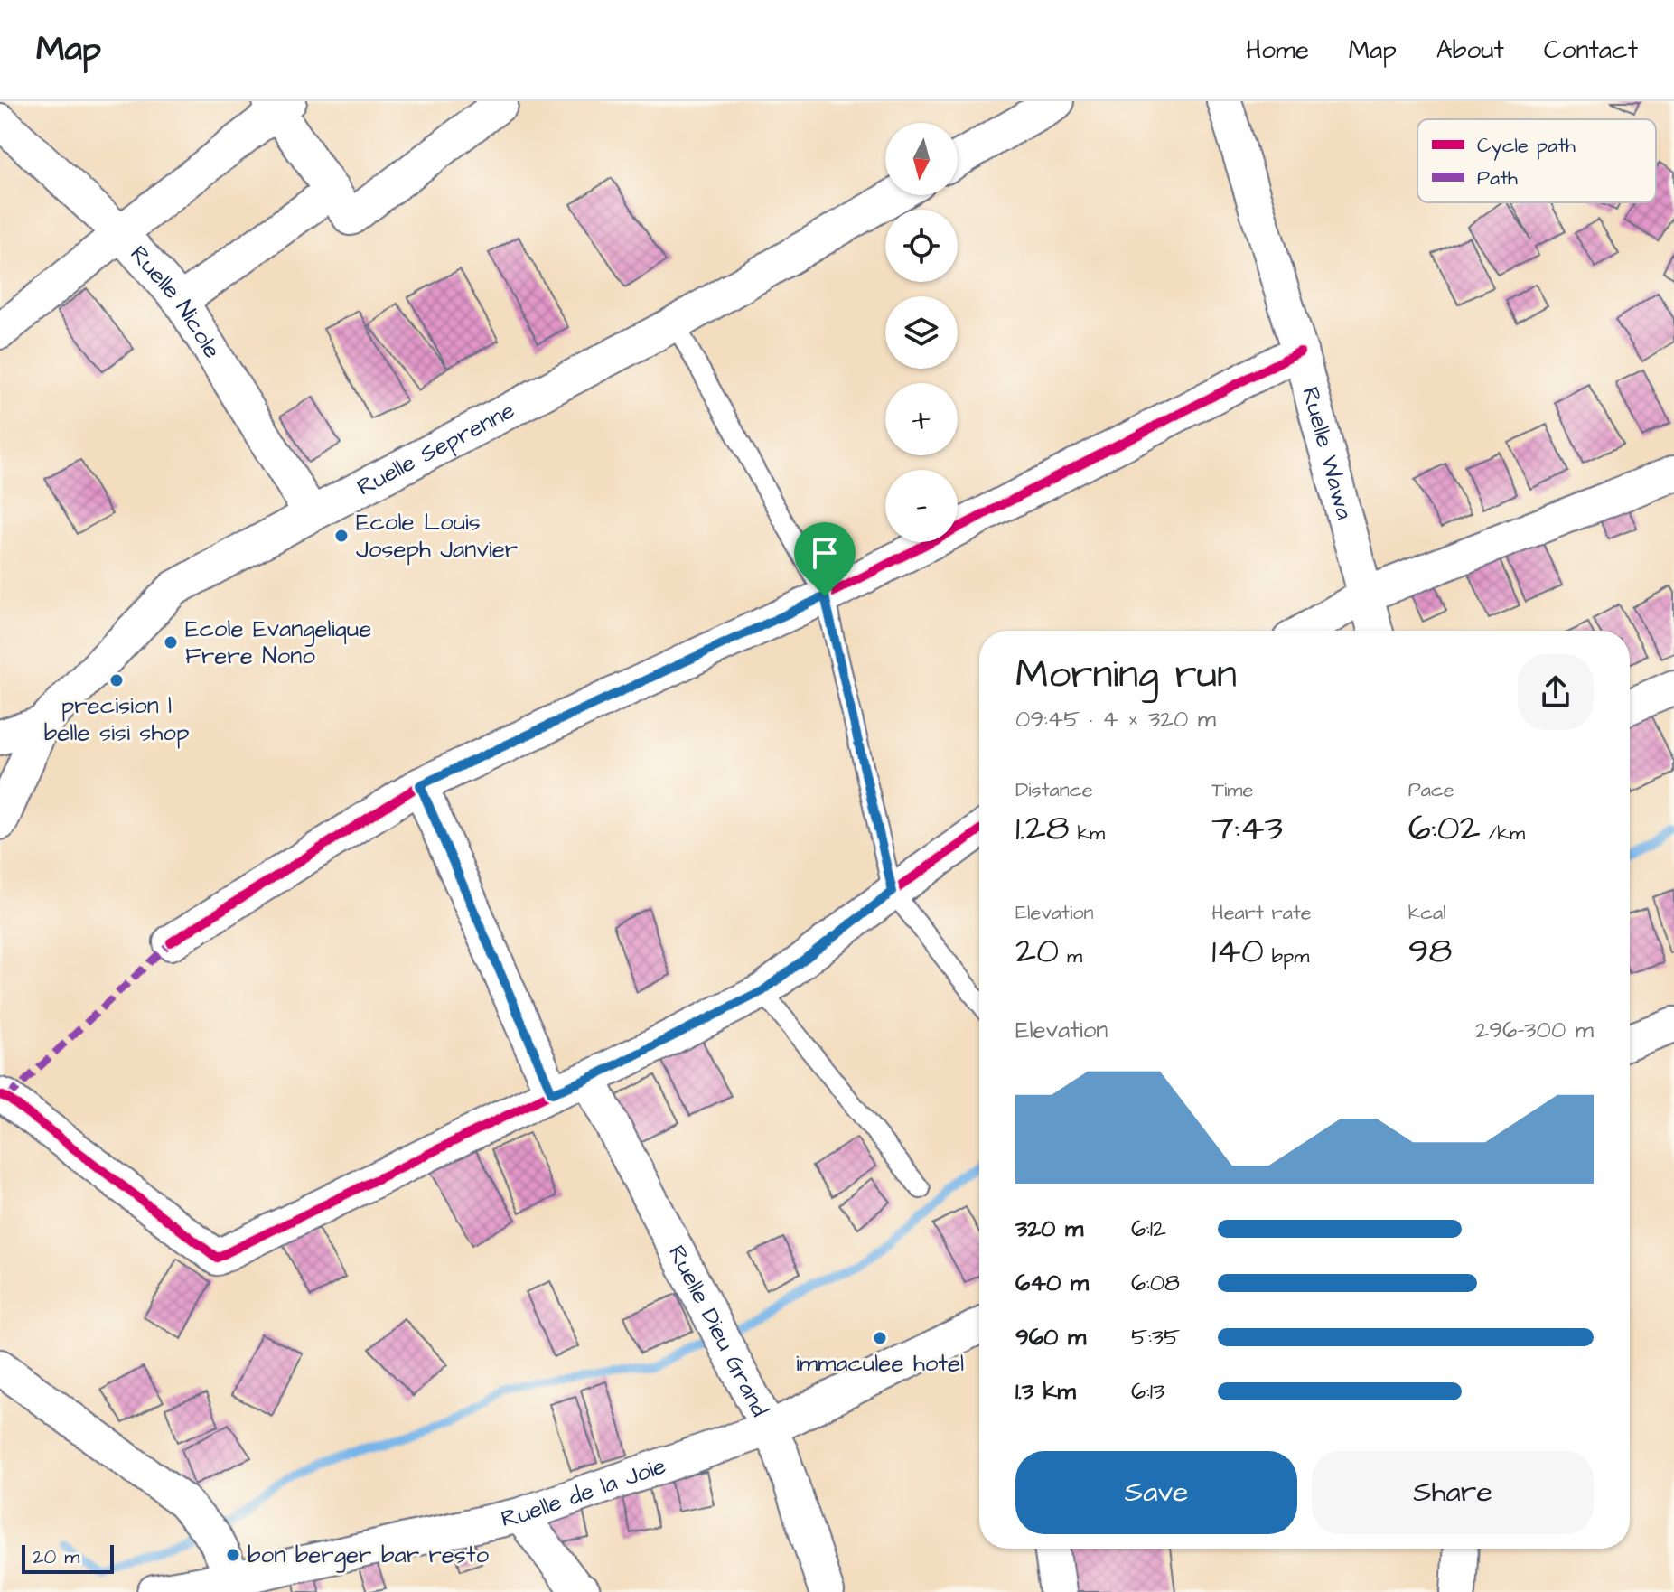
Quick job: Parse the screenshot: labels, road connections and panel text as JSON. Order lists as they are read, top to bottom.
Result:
{
  "streets": {
    "street": [
      "Ruelle Nicole",
      "Ruelle Seprenne",
      "Ruelle Wawa",
      "Ruelle Dieu Grand",
      "Ruelle de la Joie"
    ]
  },
  "crossings": [
    ["Ruelle Nicole", "Ruelle Seprenne"],
    ["Ruelle Dieu Grand", "Ruelle de la Joie"]
  ],
  "places": [
    "Ecole Louis Joseph Janvier",
    "Ecole Evangelique Frere Nono",
    "precision l belle sisi shop",
    "immaculee hotel",
    "bon berger bar resto"
  ],
  "legend": ["Cycle path", "Path"],
  "scale_bar": "20 m",
  "north": "bottom",
  "page": {
    "header": "Map",
    "nav": [
      "Home",
      "Map",
      "About",
      "Contact"
    ],
    "map_buttons": ["+", "−"],
    "heading": ["Morning run", "09:45 · 4 × 320 m"],
    "stats": [
      ["Distance", "1.28 km"],
      ["Time", "7:43"],
      ["Pace", "6:02 /km"],
      ["Elevation", "20 m"],
      ["Heart rate", "140 bpm"],
      ["kcal", "98"]
    ],
    "chart": ["Elevation", "296–300 m"],
    "list": [
      {
        "name": "320 m",
        "note": "6:12"
      },
      {
        "name": "640 m",
        "note": "6:08"
      },
      {
        "name": "960 m",
        "note": "5:35"
      },
      {
        "name": "1.3 km",
        "note": "6:13"
      }
    ],
    "buttons": ["Save", "Share"],
    "scale": "20 m"
  }
}
